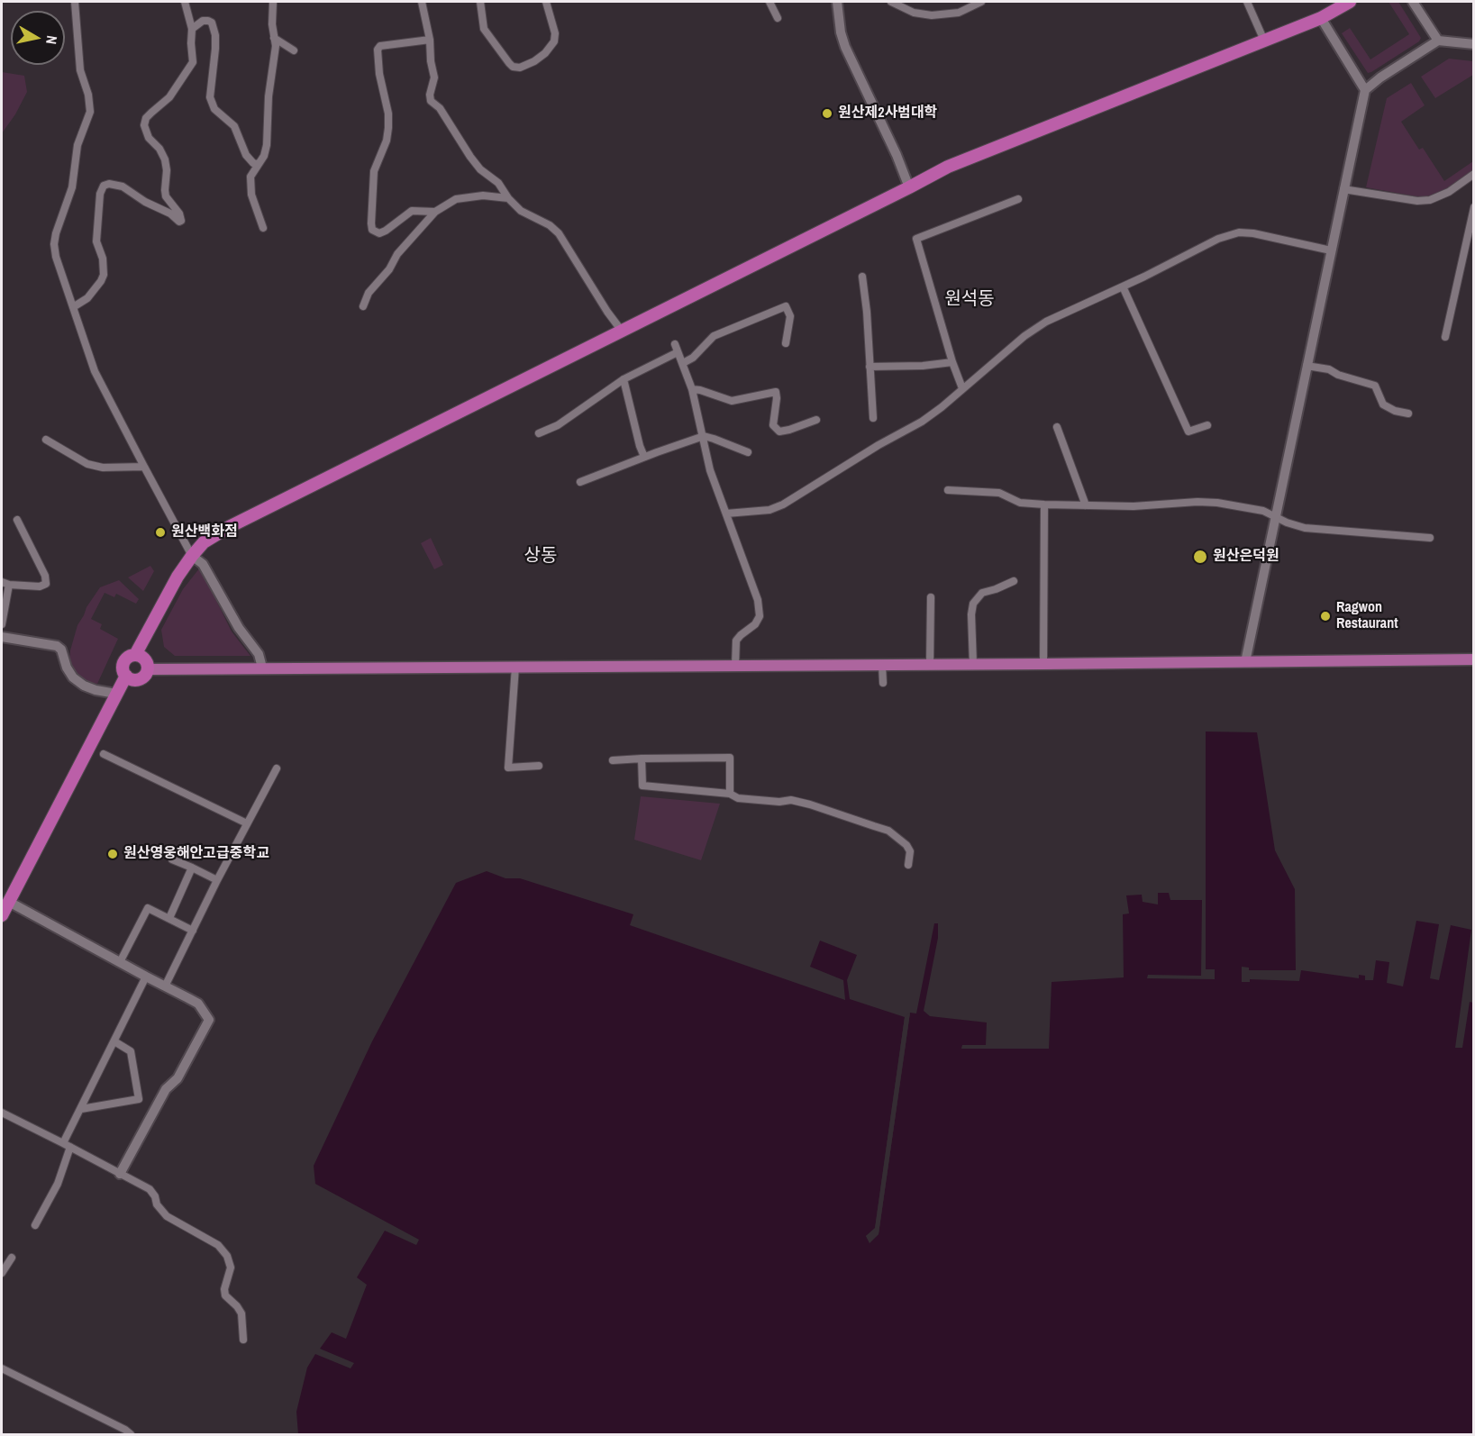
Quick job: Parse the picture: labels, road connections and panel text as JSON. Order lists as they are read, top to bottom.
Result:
{
  "districts": ["원석동", "상동"],
  "places": [
    "원산제2사범대학",
    "원산백화점",
    "원산은덕원",
    "Ragwon Restaurant",
    "원산영웅해안고급중학교"
  ],
  "north": "right"
}
